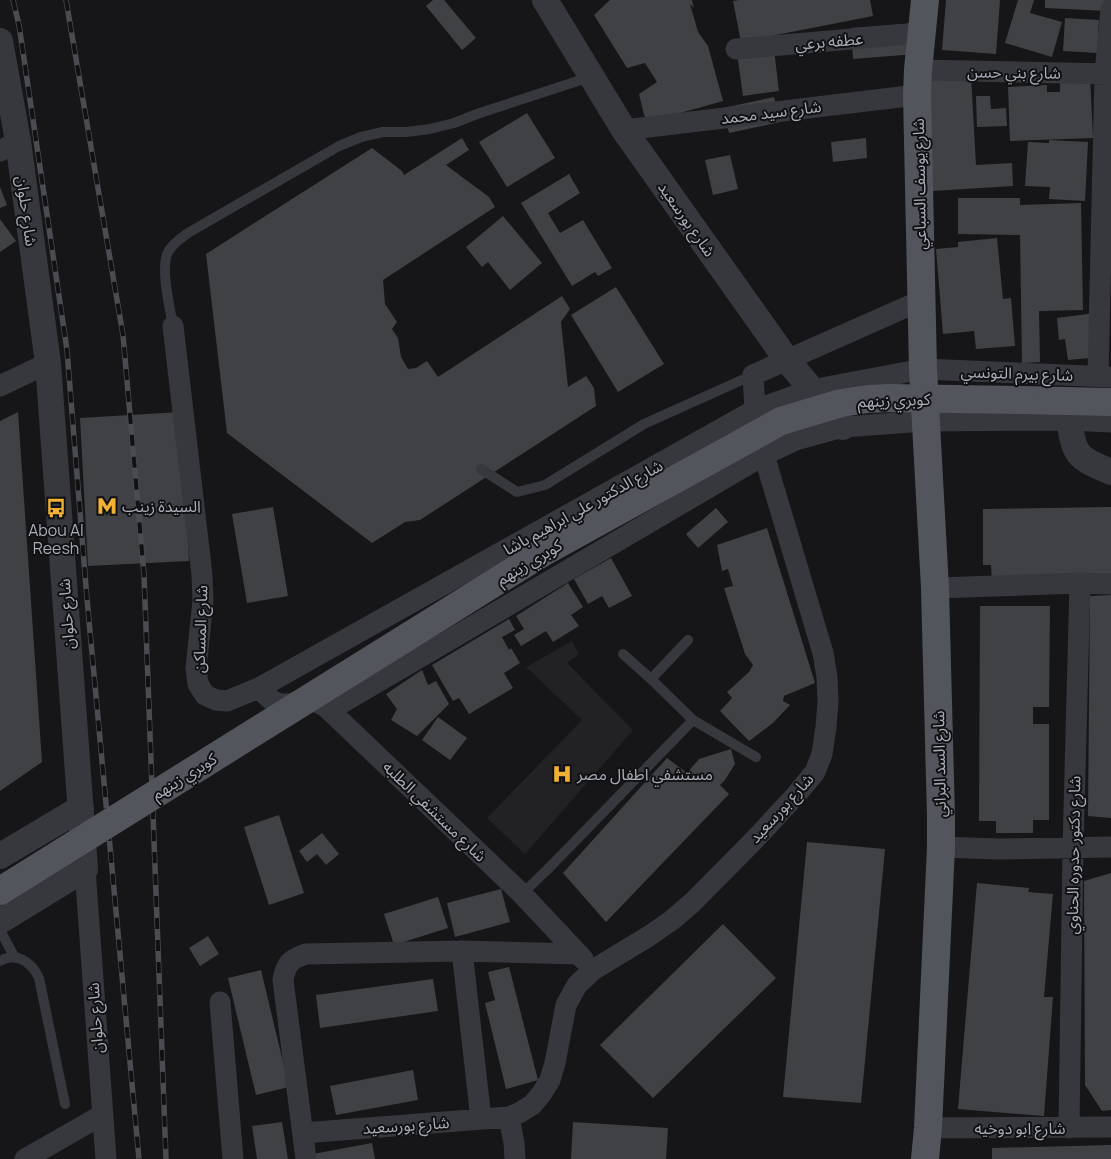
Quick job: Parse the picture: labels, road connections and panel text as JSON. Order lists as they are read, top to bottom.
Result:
{
  "streets": {
    "main road": ["شارع يوسف السباعي", "كوبري زينهم", "شارع السد البراني"],
    "street": [
      "عطفه برعي",
      "شارع بني حسن",
      "شارع سيد محمد",
      "شارع حلوان",
      "شارع بورسعيد",
      "شارع بيرم التونسي",
      "شارع الدكتور علي ابراهيم باشا",
      "شارع المساكن",
      "شارع مستشفي الطلبه",
      "شارع دكتور حدوره الحناوي",
      "شارع ابو دوخيه"
    ]
  },
  "crossings": [
    ["عطفه برعي", "شارع يوسف السباعي"],
    ["شارع بني حسن", "شارع سيد محمد"],
    ["شارع بني حسن", "شارع يوسف السباعي"],
    ["شارع سيد محمد", "شارع يوسف السباعي"],
    ["شارع سيد محمد", "شارع بورسعيد"],
    ["شارع يوسف السباعي", "شارع بيرم التونسي"],
    ["شارع يوسف السباعي", "شارع الدكتور علي ابراهيم باشا"],
    ["شارع يوسف السباعي", "شارع السد البراني"],
    ["شارع بورسعيد", "شارع الدكتور علي ابراهيم باشا"],
    ["شارع بورسعيد", "شارع مستشفي الطلبه"],
    ["شارع بيرم التونسي", "شارع الدكتور علي ابراهيم باشا"],
    ["شارع بيرم التونسي", "شارع السد البراني"],
    ["شارع الدكتور علي ابراهيم باشا", "شارع المساكن"],
    ["شارع الدكتور علي ابراهيم باشا", "شارع السد البراني"],
    ["شارع الدكتور علي ابراهيم باشا", "شارع مستشفي الطلبه"],
    ["شارع المساكن", "شارع مستشفي الطلبه"],
    ["شارع السد البراني", "شارع ابو دوخيه"],
    ["شارع دكتور حدوره الحناوي", "شارع ابو دوخيه"]
  ],
  "places": {
    "metro station": ["السيدة زينب"],
    "bus stop": ["Abou Al Reesh"],
    "hospital": ["مستشفي اطفال مصر"]
  }
}
